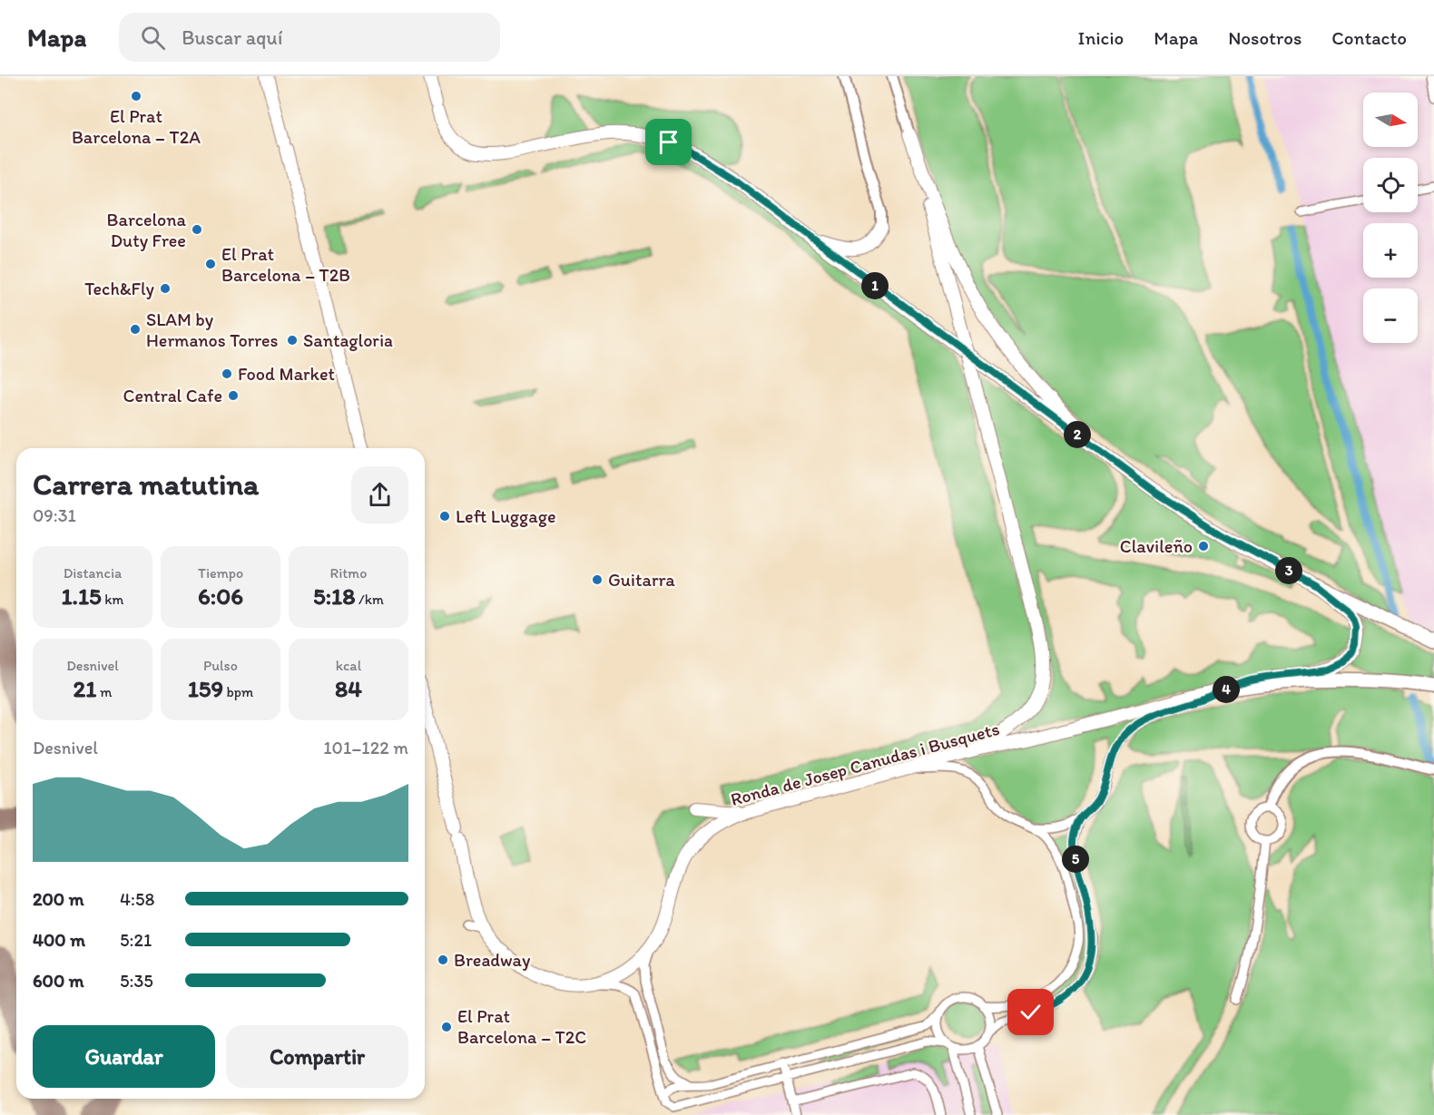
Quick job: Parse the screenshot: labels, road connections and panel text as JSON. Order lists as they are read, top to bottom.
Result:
{
  "streets": {
    "main road": ["Ronda de Josep Canudas i Busquets"]
  },
  "places": [
    "El Prat Barcelona – T2A",
    "Barcelona Duty Free",
    "El Prat Barcelona – T2B",
    "Tech&Fly",
    "SLAM by Hermanos Torres",
    "Santagloria",
    "Food Market",
    "Central Cafe",
    "Left Luggage",
    "Clavileño",
    "Guitarra",
    "Breadway",
    "El Prat Barcelona – T2C"
  ],
  "north": "right",
  "page": {
    "header": "Mapa",
    "search": "Buscar aquí",
    "nav": [
      "Inicio",
      "Mapa",
      "Nosotros",
      "Contacto"
    ],
    "map_buttons": ["+", "−"],
    "pins": [
      "1",
      "2",
      "3",
      "4",
      "5"
    ],
    "heading": ["Carrera matutina", "09:31"],
    "stats": [
      ["Distancia", "1.15 km"],
      ["Tiempo", "6:06"],
      ["Ritmo", "5:18 /km"],
      ["Desnivel", "21 m"],
      ["Pulso", "159 bpm"],
      ["kcal", "84"]
    ],
    "chart": ["Desnivel", "101–122 m"],
    "list": [
      {
        "name": "200 m",
        "note": "4:58"
      },
      {
        "name": "400 m",
        "note": "5:21"
      },
      {
        "name": "600 m",
        "note": "5:35"
      }
    ],
    "buttons": ["Guardar", "Compartir"]
  }
}
